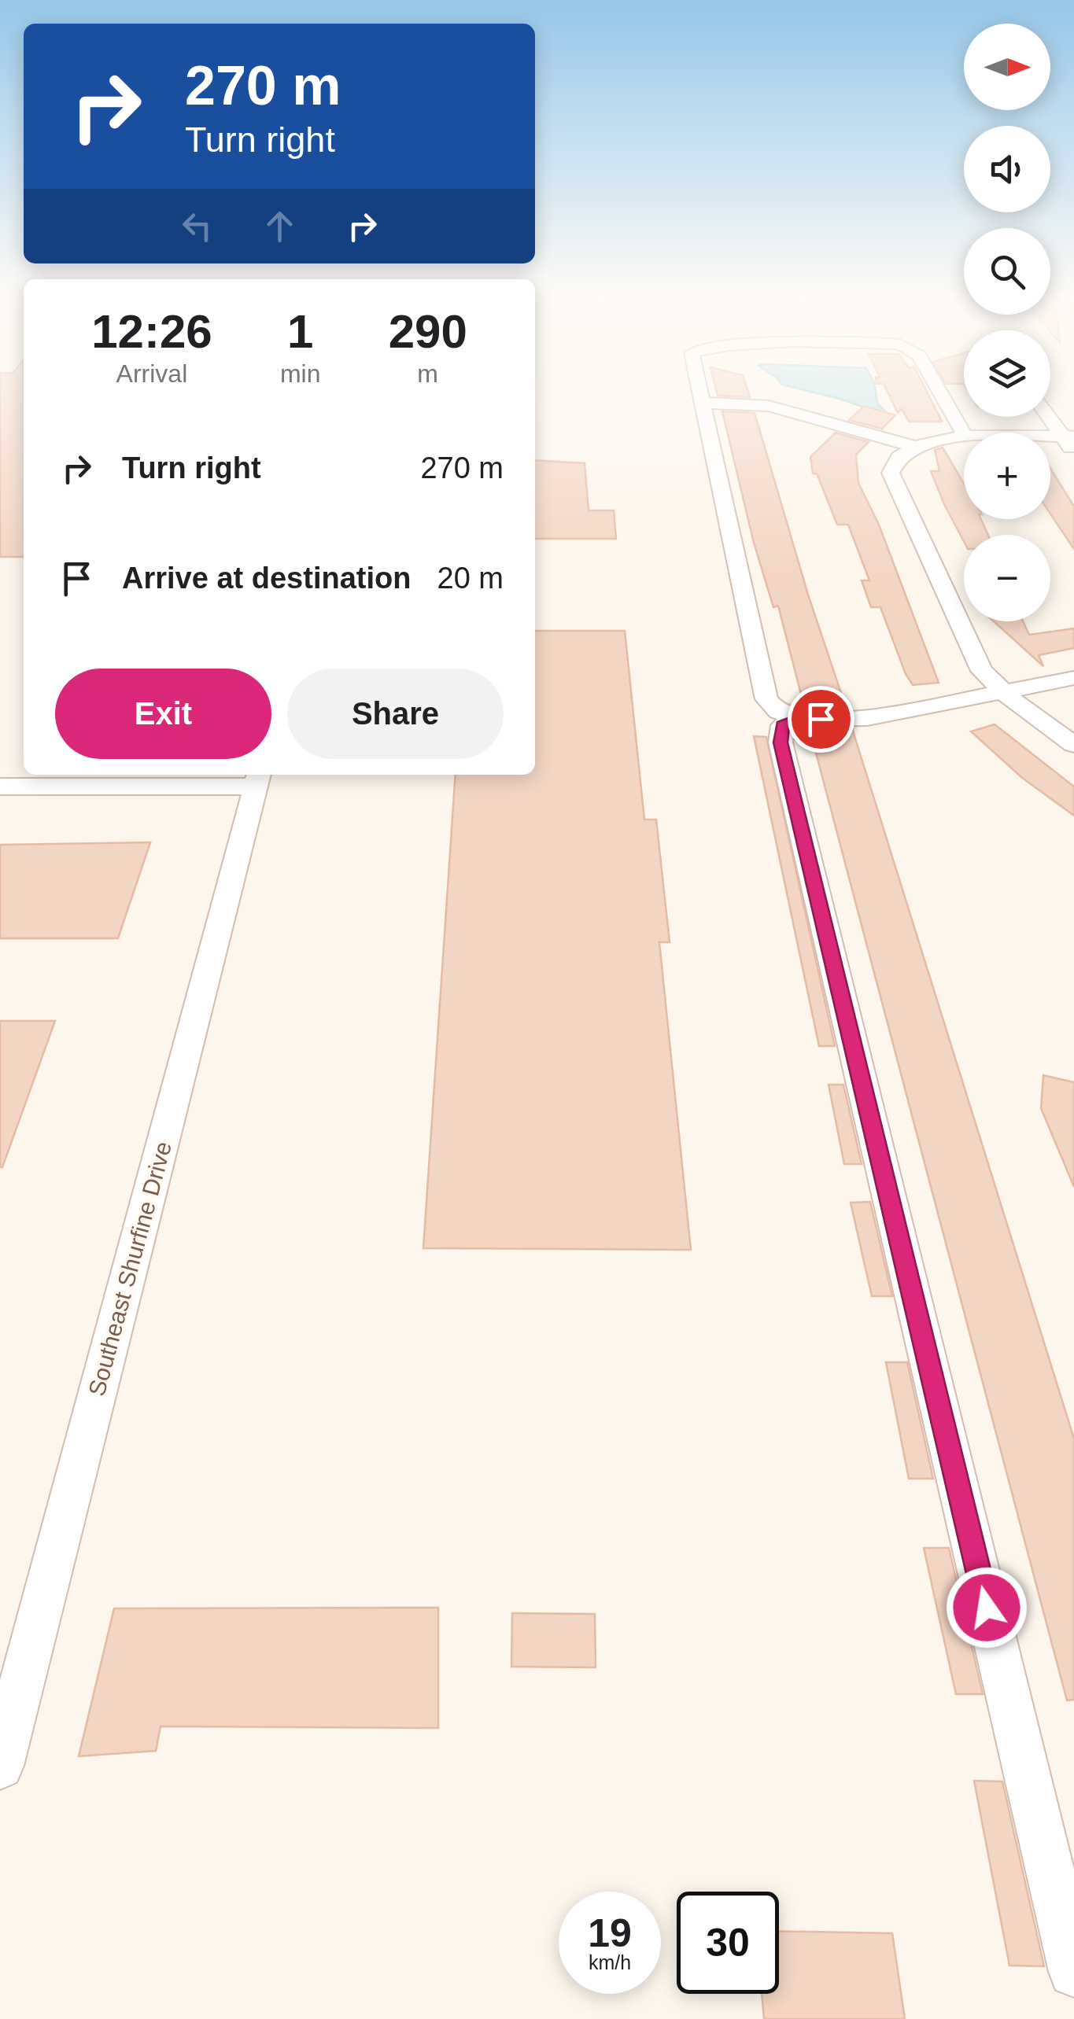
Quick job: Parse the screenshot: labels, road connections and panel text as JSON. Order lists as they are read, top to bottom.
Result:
{
  "streets": {
    "street": ["Southeast Shurfine Drive"]
  },
  "north": "right",
  "page": {
    "map_buttons": ["+", "−"],
    "turn": ["270 m", "Turn right"],
    "eta": [
      "12:26",
      "Arrival",
      "1",
      "min",
      "290",
      "m"
    ],
    "list": [
      {
        "name": "Turn right",
        "value": "270 m"
      },
      {
        "name": "Arrive at destination",
        "value": "20 m"
      }
    ],
    "buttons": ["Exit", "Share"],
    "speed": "19 km/h",
    "limit": "30"
  }
}
